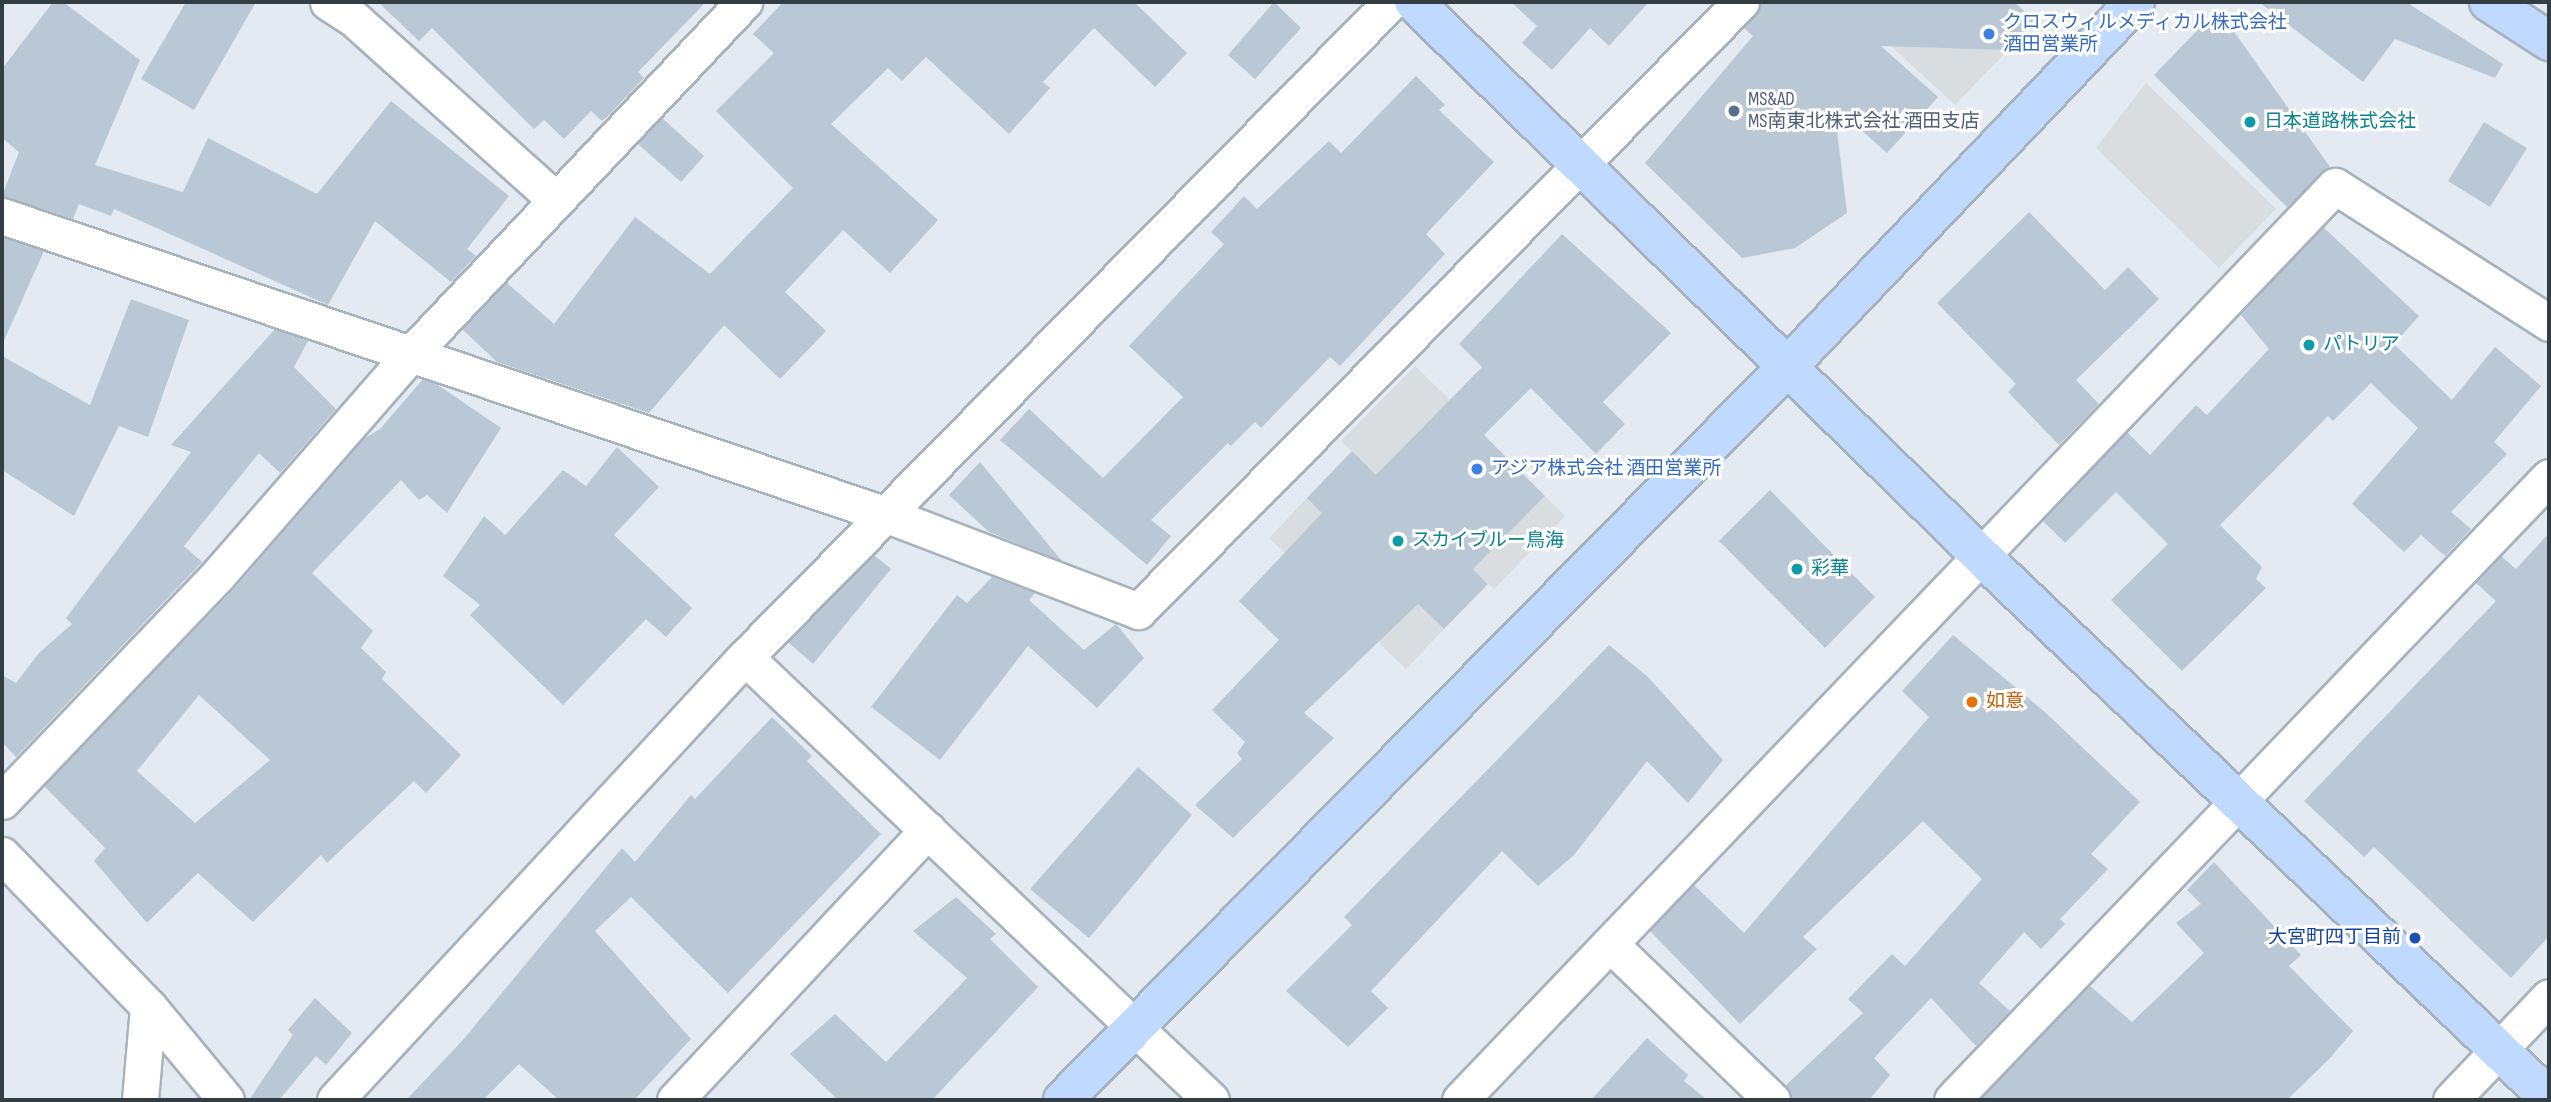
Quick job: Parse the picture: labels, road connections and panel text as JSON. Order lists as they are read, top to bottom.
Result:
{
  "places": [
    "クロスウィルメディカル株式会社 酒田営業所",
    "MS&AD MS南東北株式会社 酒田支店",
    "日本道路株式会社",
    "パトリア",
    "アジア株式会社 酒田営業所",
    "スカイブルー鳥海",
    "彩華",
    "如意",
    "大宮町四丁目前"
  ]
}
